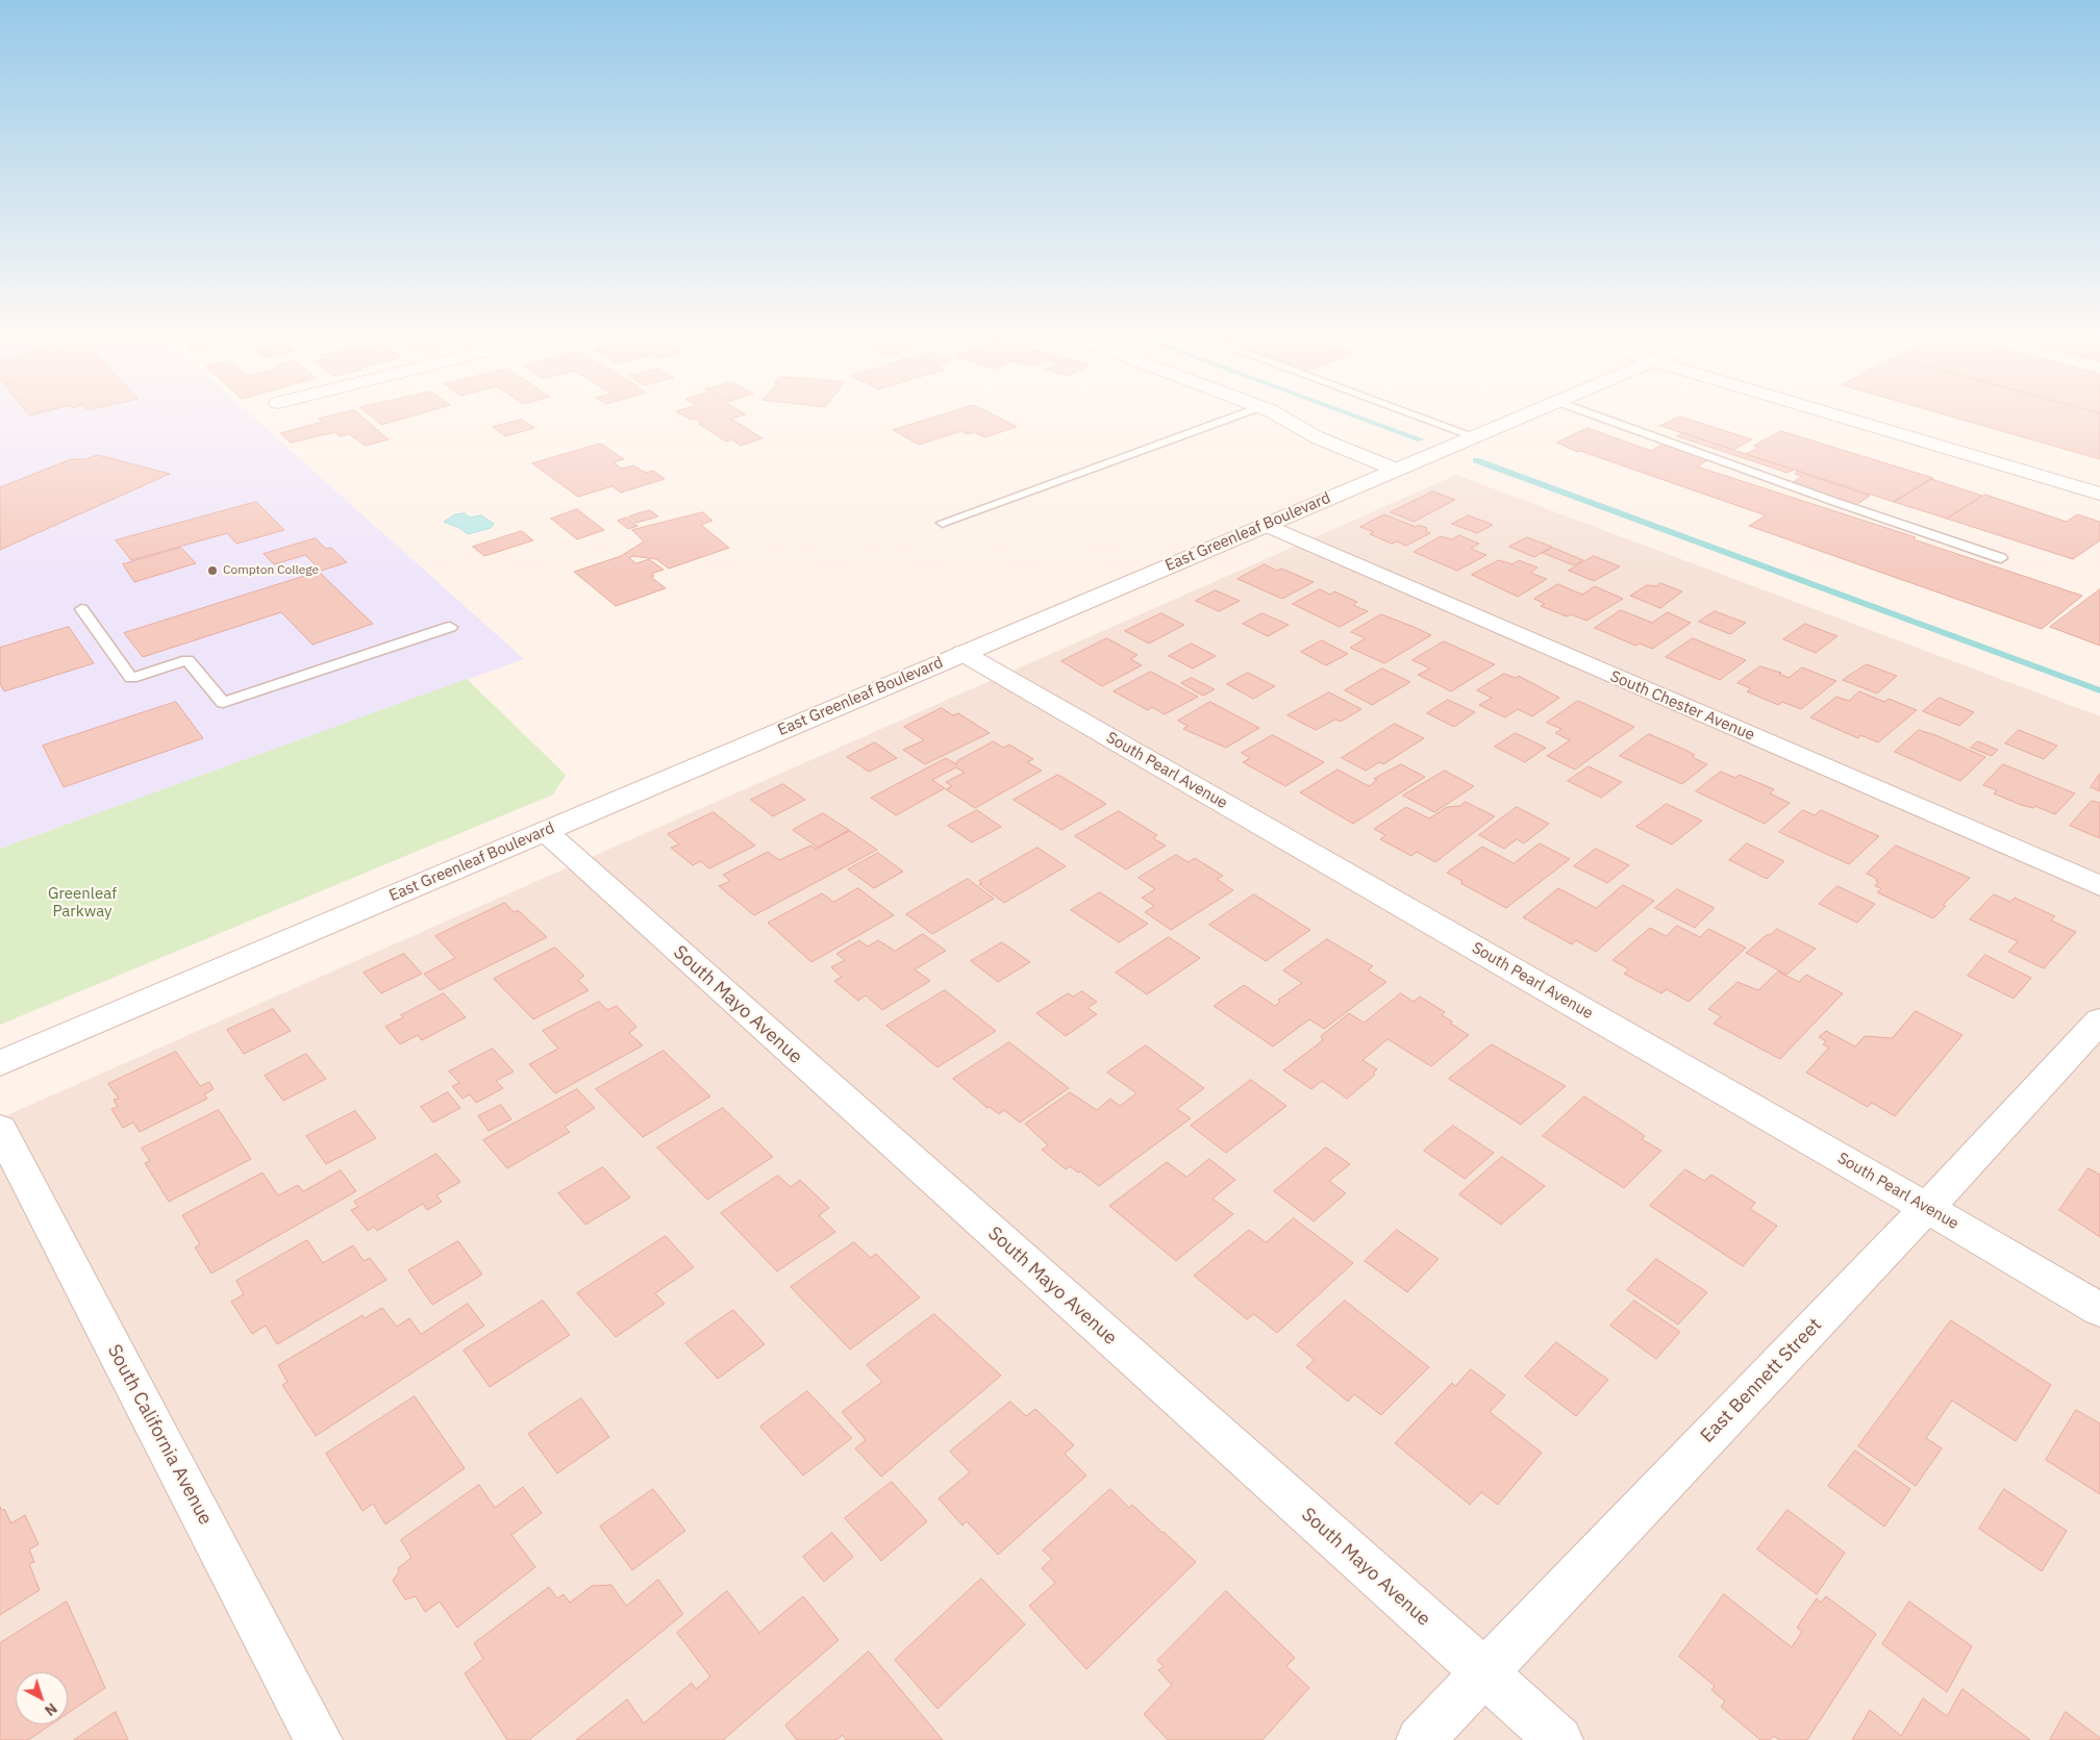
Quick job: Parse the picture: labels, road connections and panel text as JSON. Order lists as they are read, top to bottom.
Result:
{
  "streets": {
    "street": [
      "East Greenleaf Boulevard",
      "South Chester Avenue",
      "South Pearl Avenue",
      "South Mayo Avenue",
      "East Bennett Street",
      "South California Avenue"
    ]
  },
  "crossings": [
    ["East Greenleaf Boulevard", "South Chester Avenue"],
    ["East Greenleaf Boulevard", "South Pearl Avenue"],
    ["East Greenleaf Boulevard", "South Mayo Avenue"],
    ["South Pearl Avenue", "East Bennett Street"],
    ["South Mayo Avenue", "East Bennett Street"]
  ],
  "parks": ["Greenleaf Parkway"],
  "places": ["Compton College"],
  "north": "bottom right"
}
